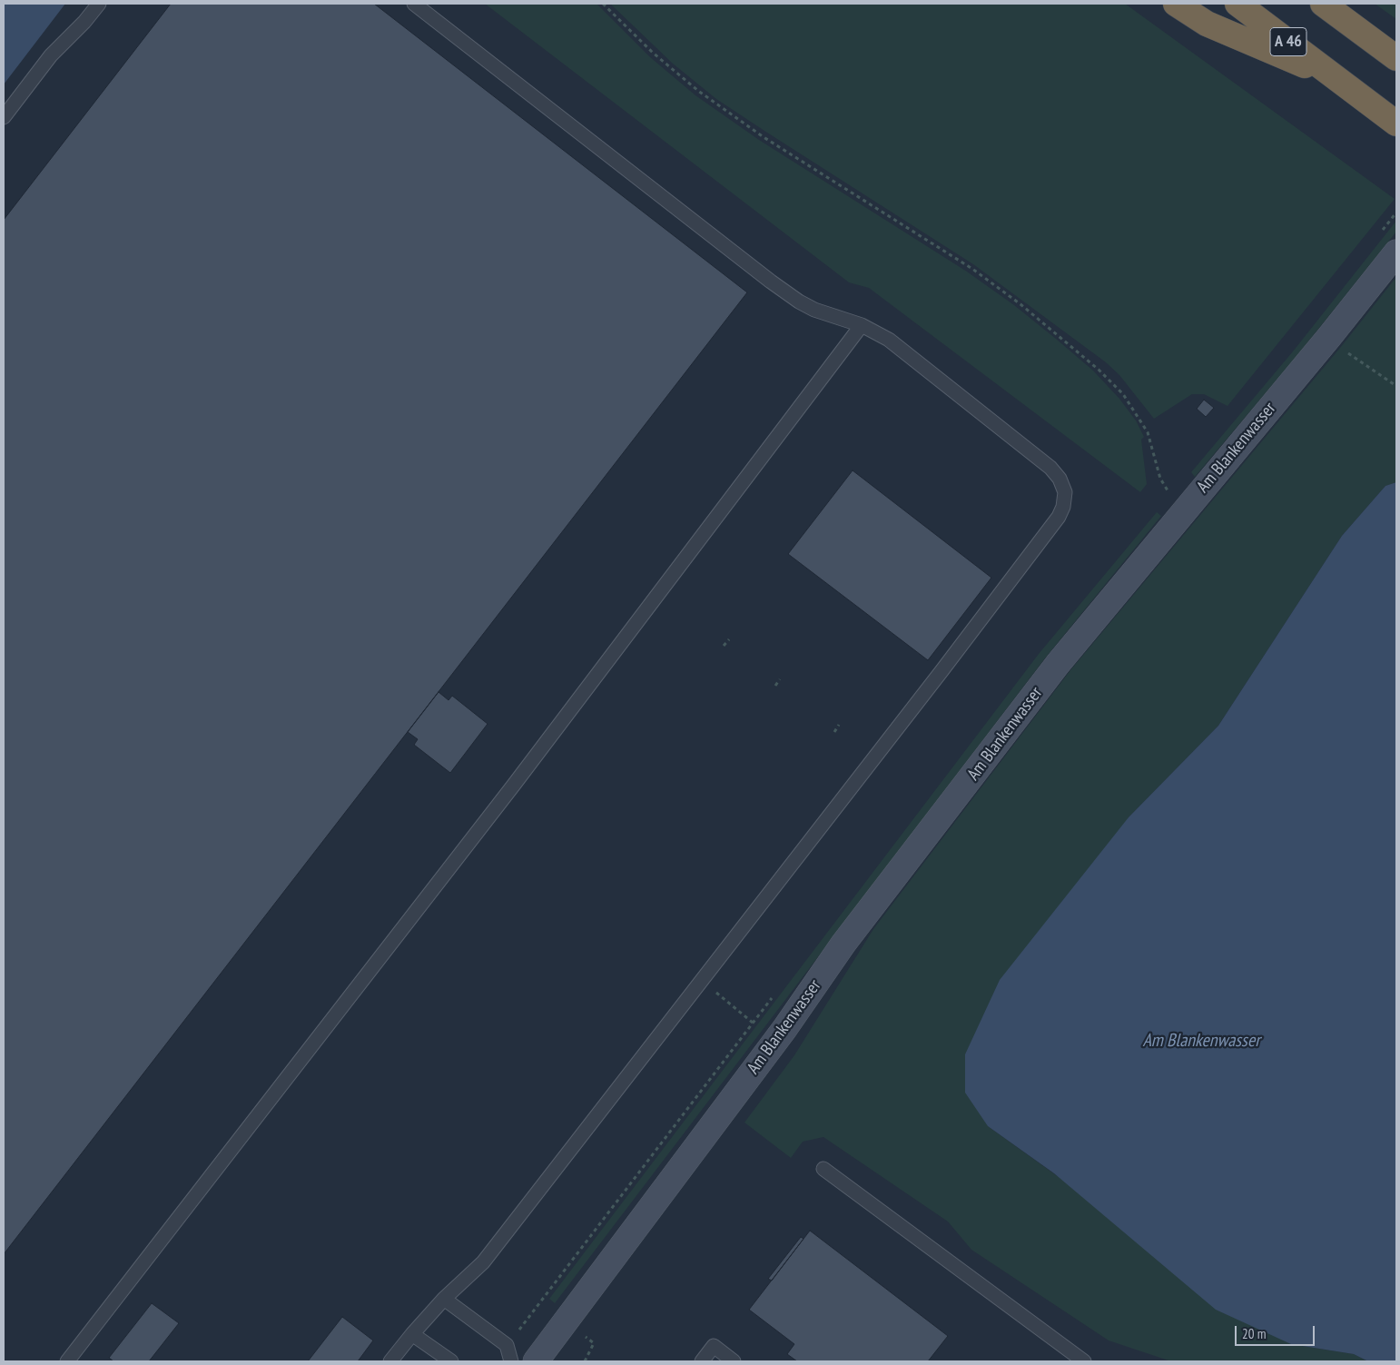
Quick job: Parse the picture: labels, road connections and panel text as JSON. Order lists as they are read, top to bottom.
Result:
{
  "streets": {
    "highway": ["A 46"],
    "street": ["Am Blankenwasser"]
  },
  "water": ["Am Blankenwasser"],
  "scale_bar": "20 m"
}
